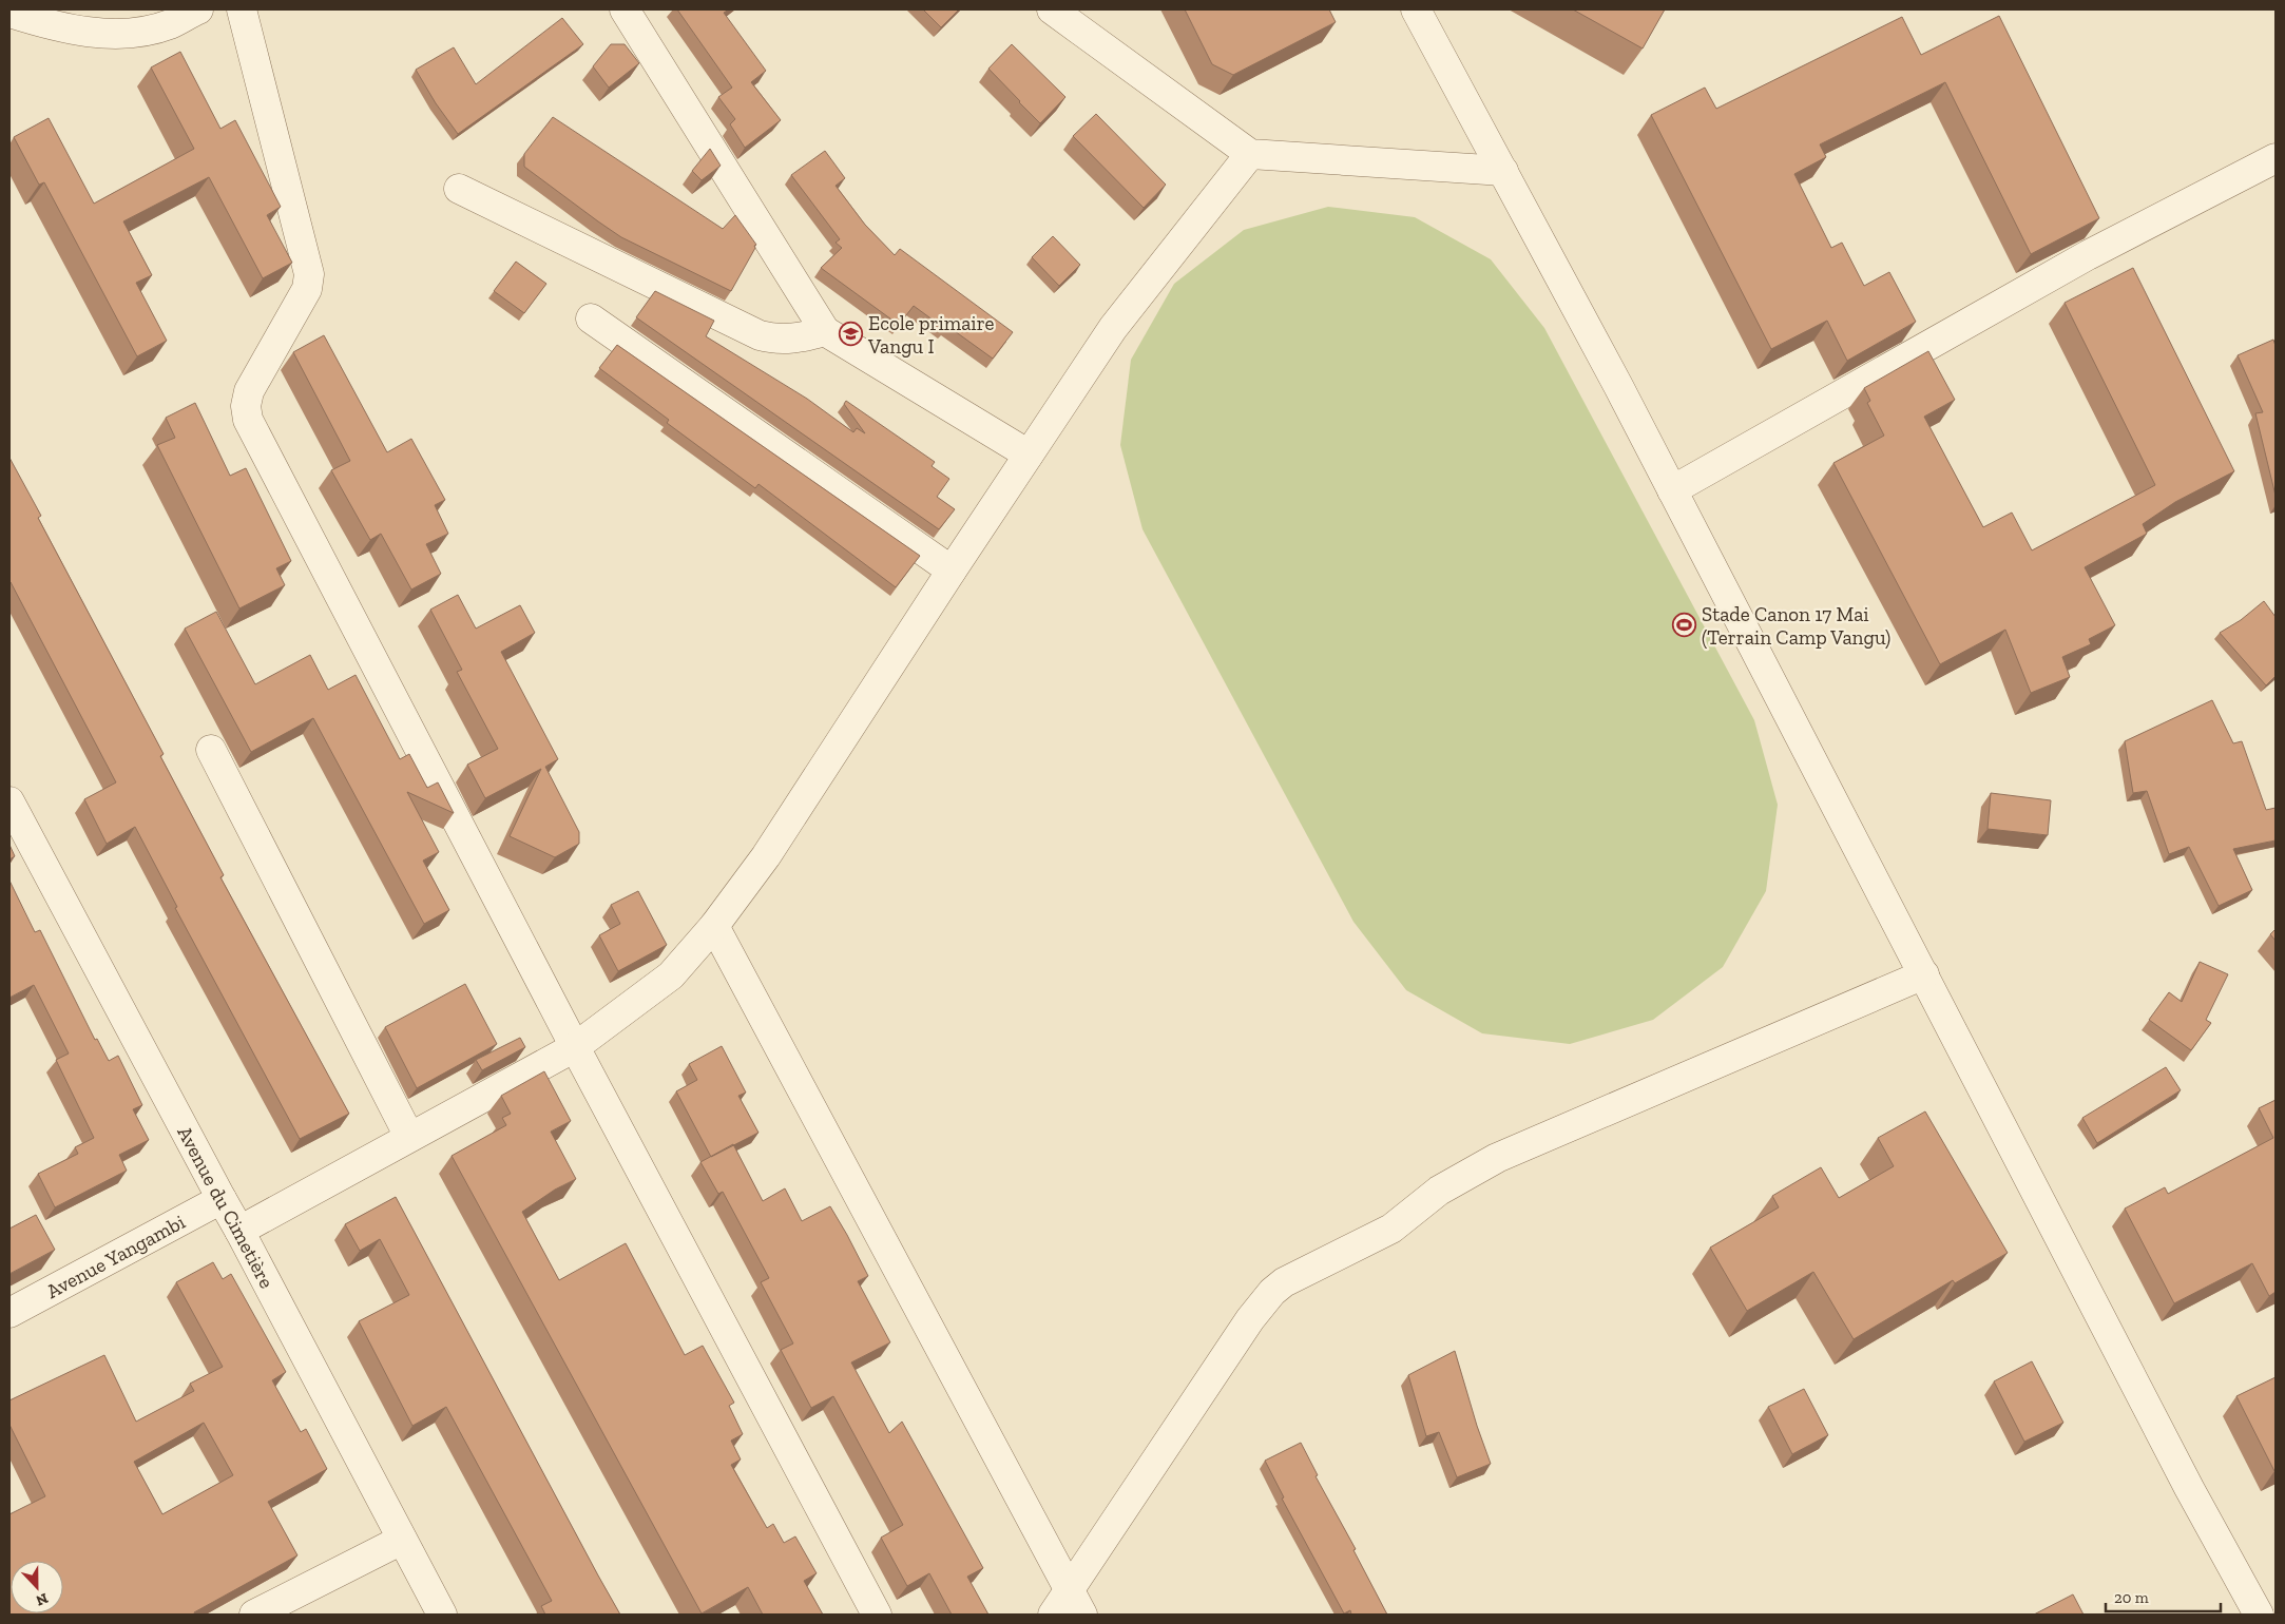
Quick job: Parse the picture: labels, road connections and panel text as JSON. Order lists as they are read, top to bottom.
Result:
{
  "streets": {
    "street": ["Avenue du Cimetière", "Avenue Yangambi"]
  },
  "crossings": [
    ["Avenue du Cimetière", "Avenue Yangambi"]
  ],
  "places": {
    "school or university": ["Ecole primaire Vangu I"],
    "sports": ["Stade Canon 17 Mai (Terrain Camp Vangu)"]
  },
  "scale_bar": "20 m",
  "north": "bottom"
}
